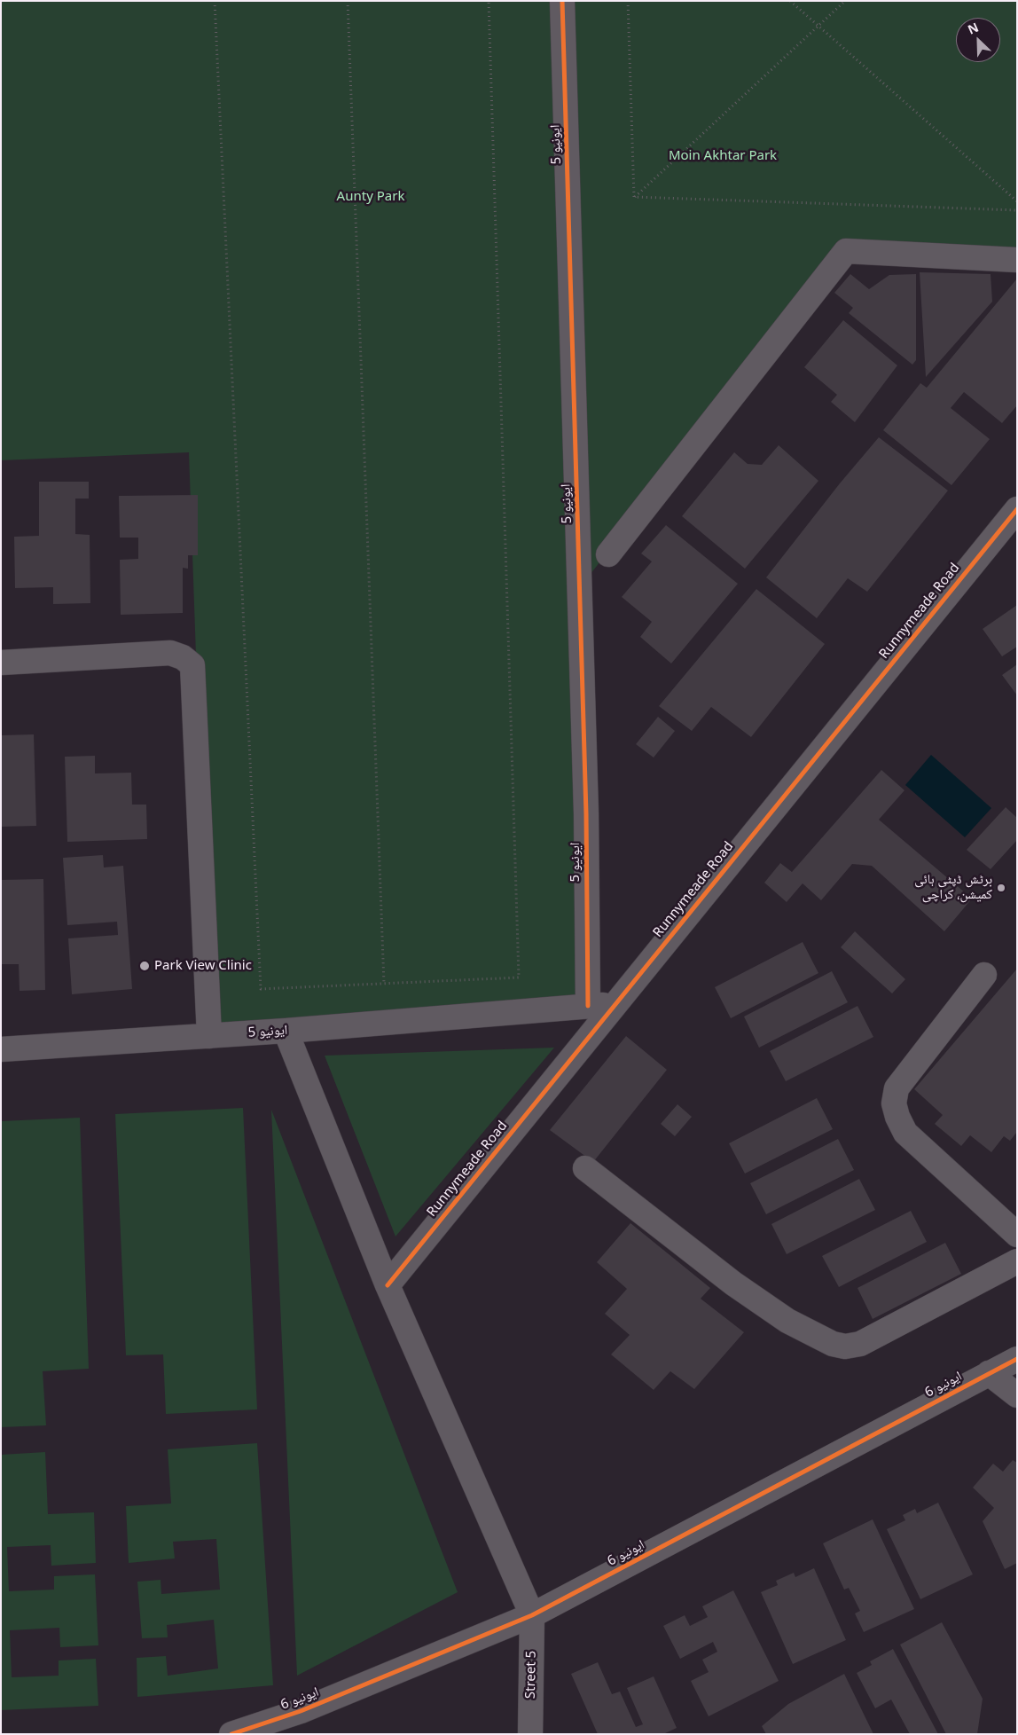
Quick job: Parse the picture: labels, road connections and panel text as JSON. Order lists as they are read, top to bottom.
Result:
{
  "streets": {
    "street": [
      "ایونیو 5",
      "Runnymeade Road",
      "ایونیو 6",
      "Street 5"
    ]
  },
  "crossings": [
    ["ایونیو 5", "Runnymeade Road"],
    ["ایونیو 6", "Street 5"]
  ],
  "parks": ["Moin Akhtar Park", "Aunty Park"],
  "places": ["برٹش ڈپٹی ہائی کمیشن، کراچی", "Park View Clinic"],
  "north": "top left"
}
